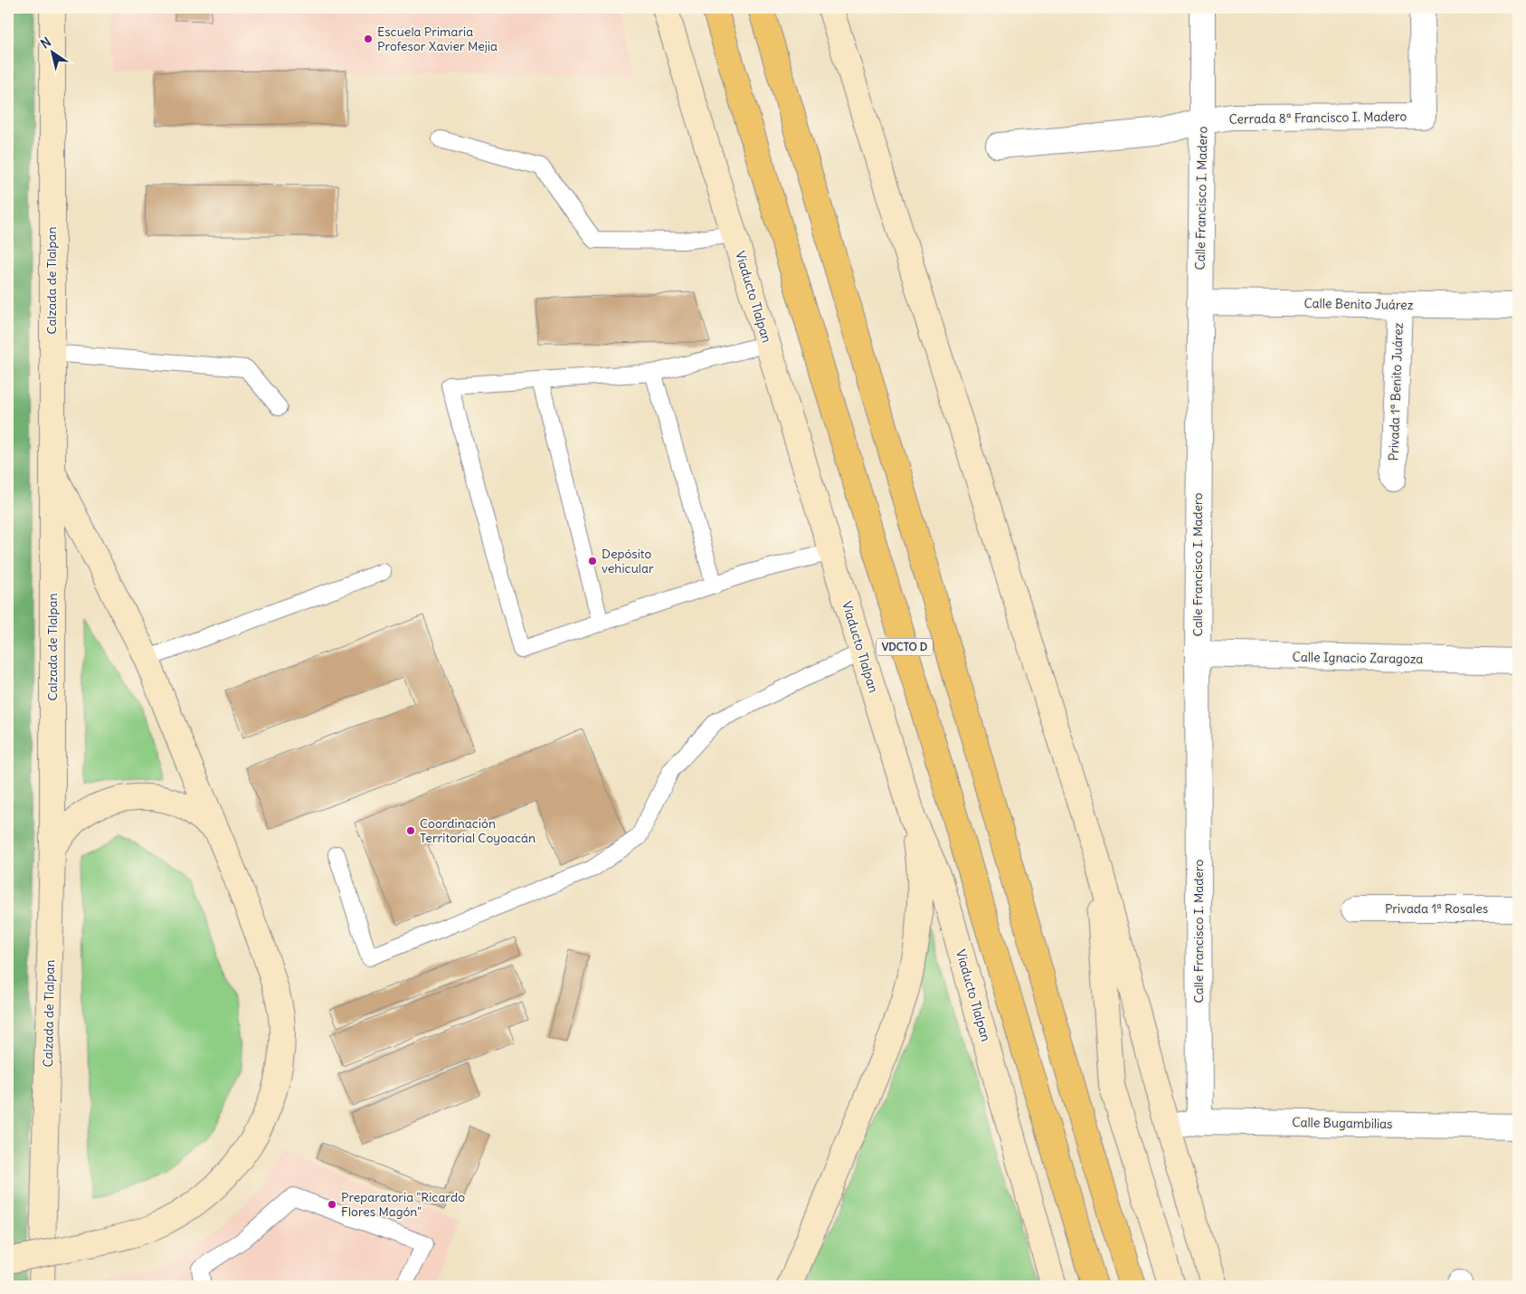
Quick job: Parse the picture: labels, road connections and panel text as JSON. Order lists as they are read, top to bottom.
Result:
{
  "streets": {
    "highway": ["VDCTO D"],
    "main road": ["Calzada de Tlalpan", "Viaducto Tlalpan"],
    "street": [
      "Cerrada 8ª Francisco I. Madero",
      "Calle Francisco I. Madero",
      "Calle Benito Juárez",
      "Privada 1ª Benito Juárez",
      "Calle Ignacio Zaragoza",
      "Privada 1ª Rosales",
      "Calle Bugambilias"
    ]
  },
  "crossings": [
    ["Cerrada 8ª Francisco I. Madero", "Calle Francisco I. Madero"],
    ["Calle Francisco I. Madero", "Calle Benito Juárez"],
    ["Calle Francisco I. Madero", "Calle Ignacio Zaragoza"],
    ["Calle Francisco I. Madero", "Calle Bugambilias"],
    ["Calle Benito Juárez", "Privada 1ª Benito Juárez"]
  ],
  "places": [
    "Escuela Primaria Profesor Xavier Mejia",
    "Depósito vehicular",
    "Coordinación Territorial Coyoacán",
    "Preparatoria \"Ricardo Flores Magón\""
  ],
  "north": "top left"
}
